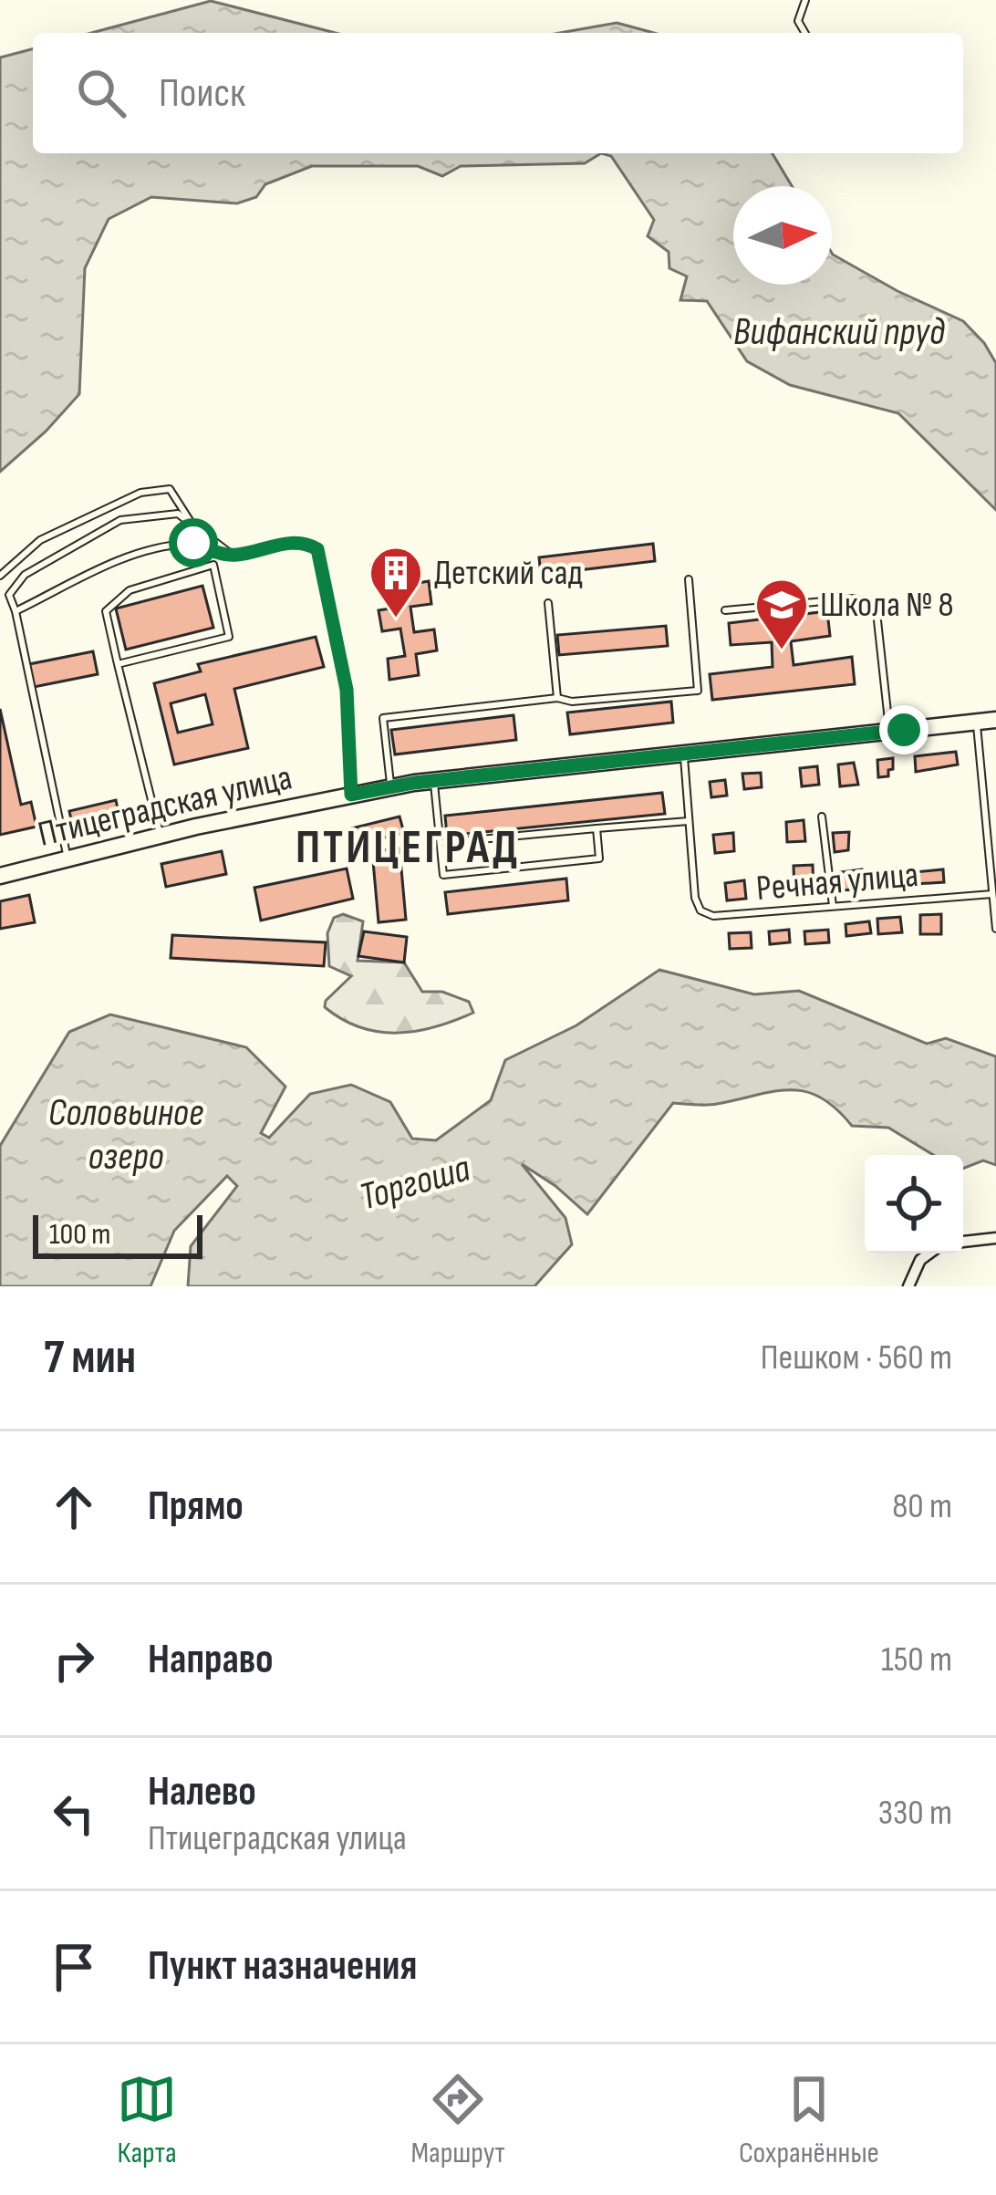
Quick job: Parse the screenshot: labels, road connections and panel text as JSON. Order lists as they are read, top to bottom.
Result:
{
  "streets": {
    "street": ["Птицеградская улица"],
    "lane": ["Речная улица"]
  },
  "districts": ["ПТИЦЕГРАД"],
  "water": ["Вифанский пруд", "Соловьиное озеро", "Торгоша"],
  "places": {
    "building": ["Детский сад"],
    "school or university": ["Школа № 8"]
  },
  "scale_bar": "100 m",
  "north": "right",
  "page": {
    "search": "Поиск",
    "scale": "100 m",
    "heading": ["7 мин", "Пешком · 560 m"],
    "list": [
      ["Прямо", "80 m"],
      ["Направо", "150 m"],
      ["Налево", "Птицеградская улица", "330 m"],
      "Пункт назначения"
    ],
    "nav": ["Карта", "Маршрут", "Сохранённые"]
  }
}
